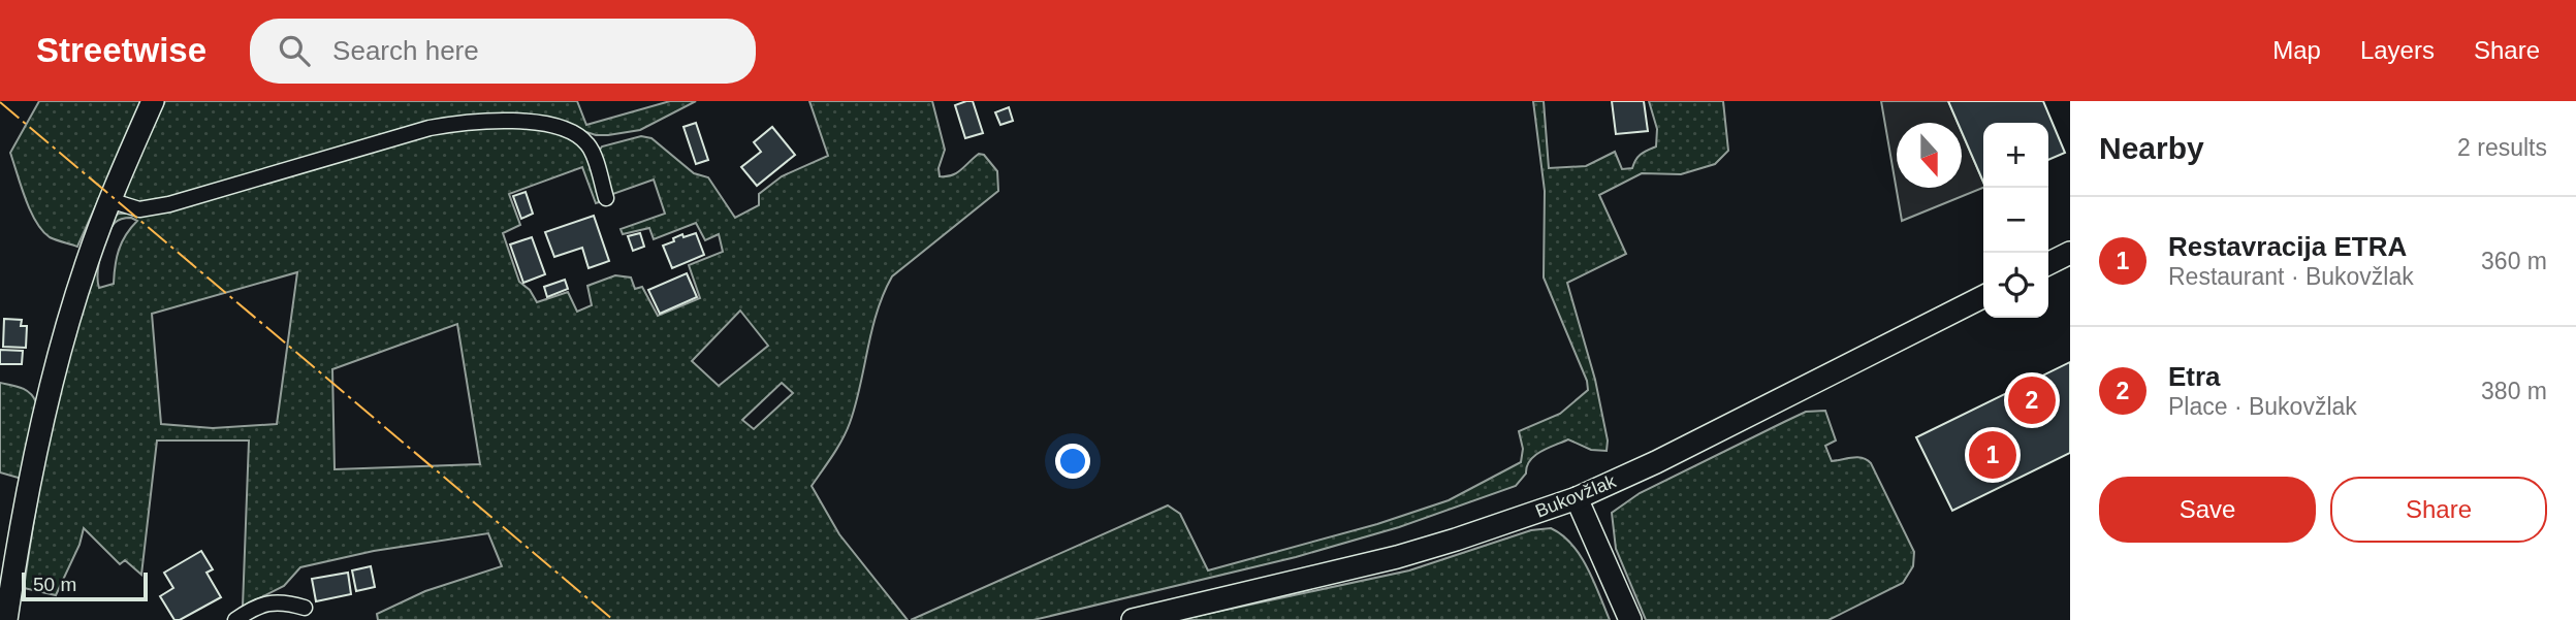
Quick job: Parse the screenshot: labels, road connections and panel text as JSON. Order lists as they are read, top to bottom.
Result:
{
  "streets": {
    "main road": ["Bukovžlak"]
  },
  "scale_bar": "50 m",
  "north": "bottom",
  "page": {
    "header": "Streetwise",
    "search": "Search here",
    "nav": ["Map", "Layers", "Share"],
    "heading": ["Nearby", "2 results"],
    "map_buttons": ["+", "−"],
    "list": [
      {
        "mark": "1",
        "name": "Restavracija ETRA",
        "note": "Restaurant · Bukovžlak",
        "value": "360 m"
      },
      {
        "mark": "2",
        "name": "Etra",
        "note": "Place · Bukovžlak",
        "value": "380 m"
      }
    ],
    "pins": ["2", "1"],
    "buttons": ["Save", "Share"],
    "scale": "50 m"
  }
}
